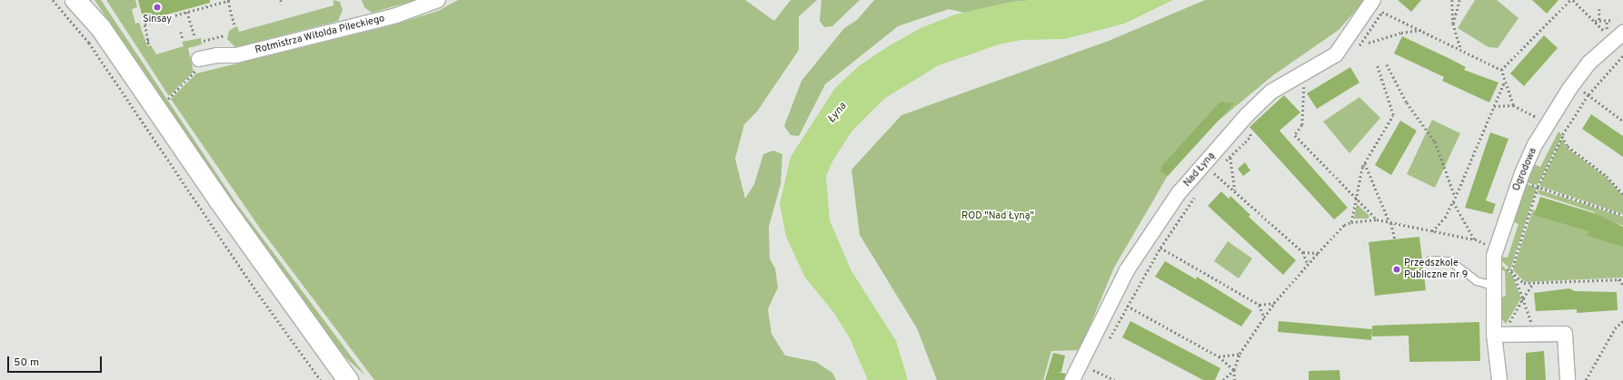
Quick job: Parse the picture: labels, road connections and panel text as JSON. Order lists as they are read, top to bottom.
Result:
{
  "streets": {
    "street": ["Rotmistrza Witolda Pileckiego", "Nad Łyną", "Ogrodowa"]
  },
  "water": ["Łyna"],
  "parks": ["ROD \"Nad Łyną\""],
  "places": ["Sinsay", "Przedszkole Publiczne nr 9"],
  "scale_bar": "50 m"
}
